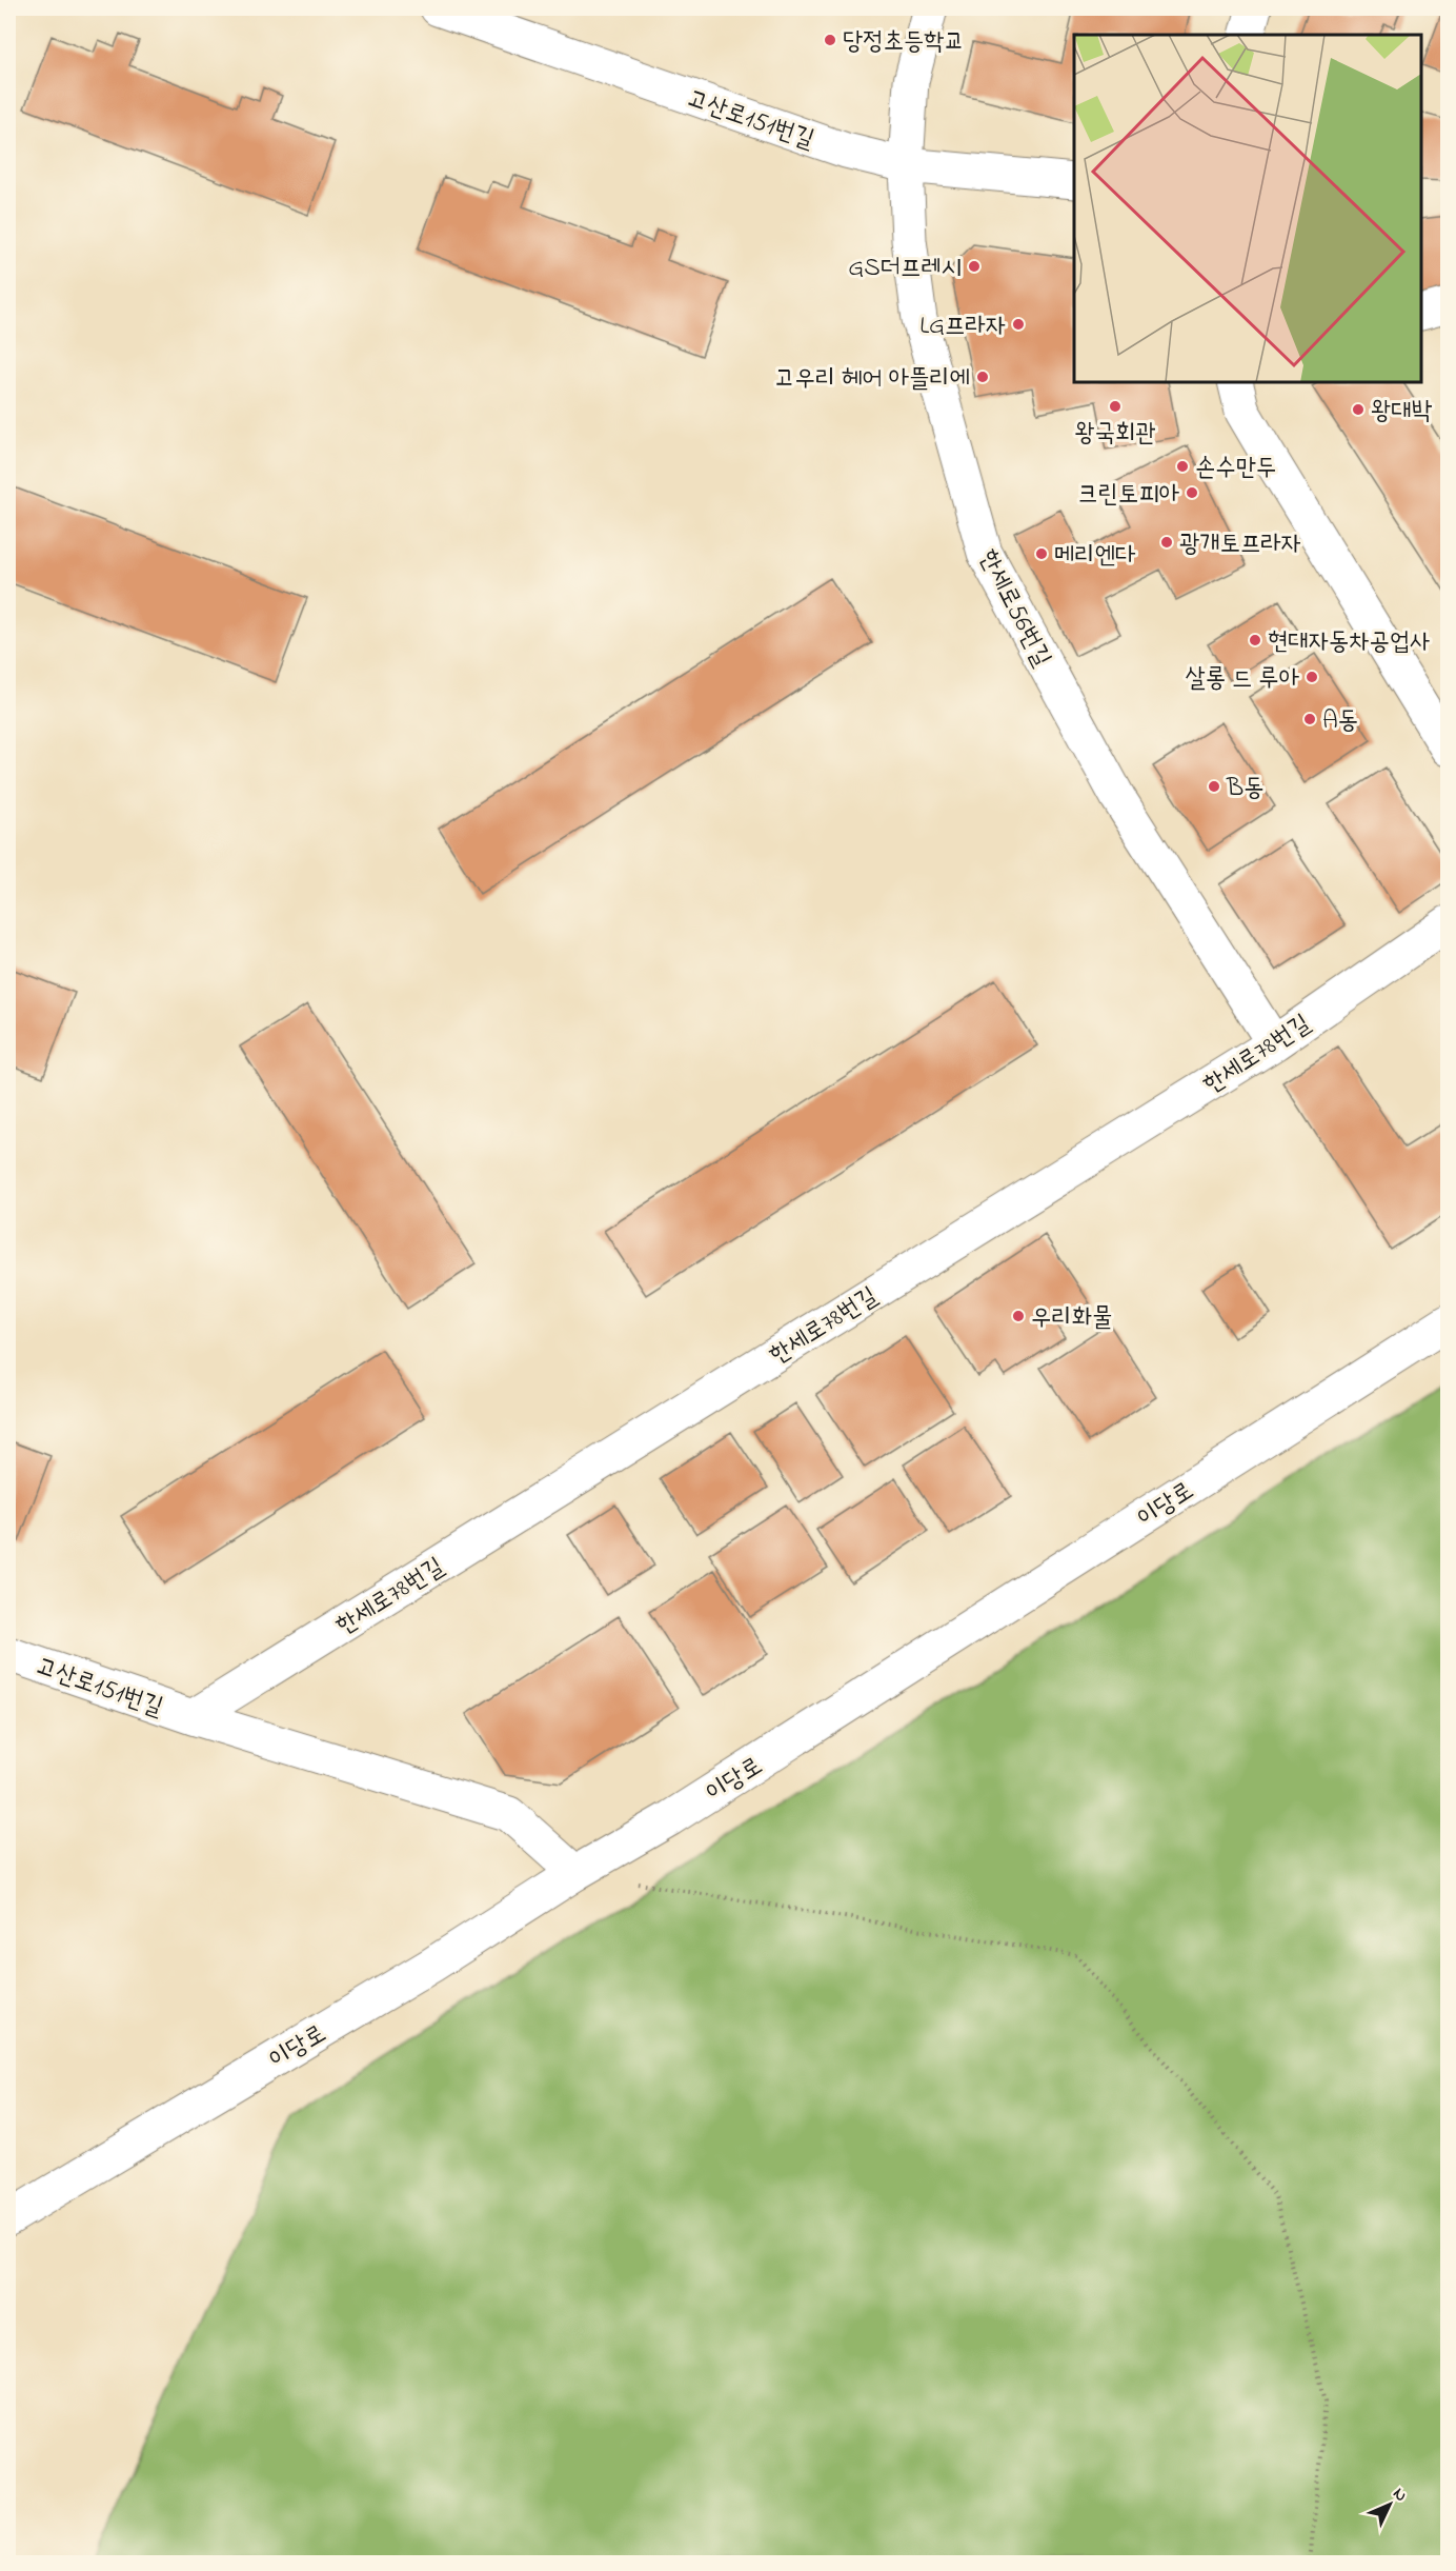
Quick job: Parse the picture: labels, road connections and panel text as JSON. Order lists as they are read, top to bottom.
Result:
{
  "streets": {
    "street": [
      "고산로151번길",
      "한세로56번길",
      "한세로78번길",
      "이당로"
    ]
  },
  "crossings": [
    ["고산로151번길", "한세로56번길"],
    ["고산로151번길", "한세로78번길"],
    ["고산로151번길", "이당로"],
    ["한세로56번길", "한세로78번길"]
  ],
  "places": [
    "당정초등학교",
    "GS더프레시",
    "LG프라자",
    "고우리 헤어 아뜰리에",
    "왕국회관",
    "왕대박",
    "손수만두",
    "크린토피아",
    "광개토프라자",
    "메리엔다",
    "현대자동차공업사",
    "살롱 드 루아",
    "A동",
    "B동",
    "우리화물"
  ],
  "north": "top right"
}
